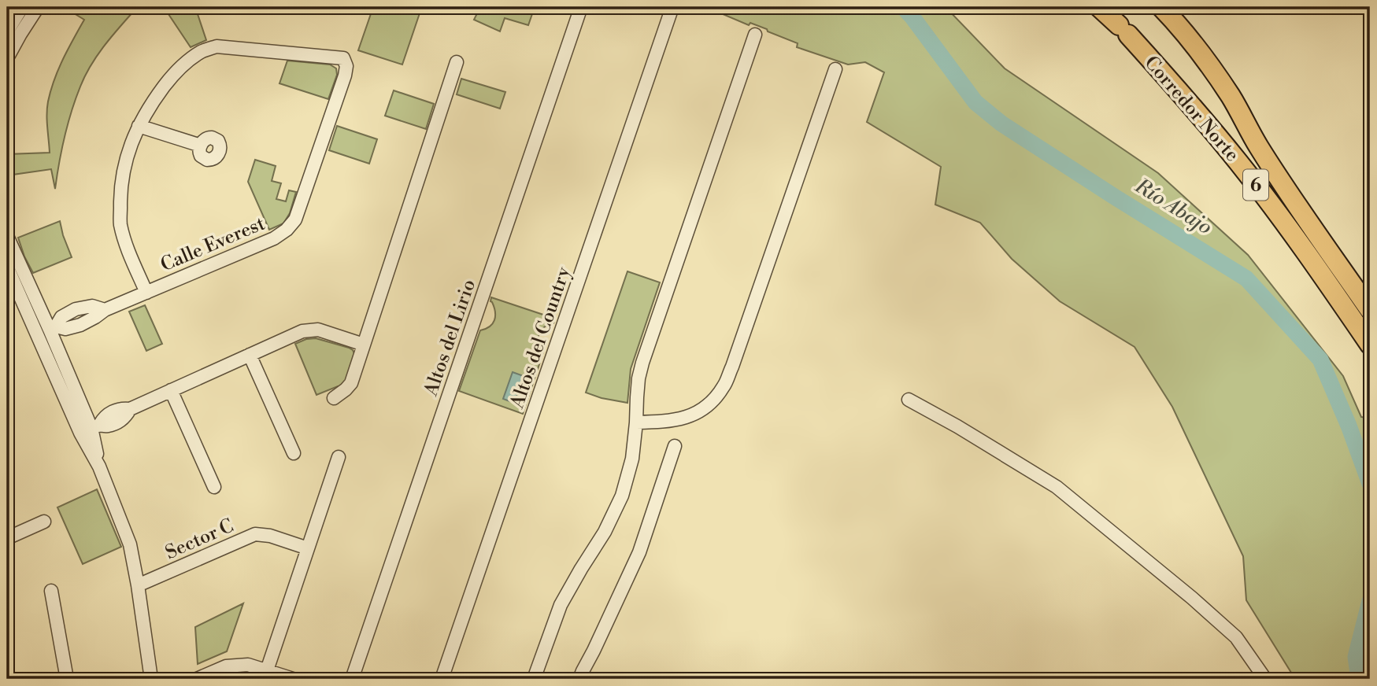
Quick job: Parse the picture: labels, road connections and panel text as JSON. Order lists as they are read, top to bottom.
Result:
{
  "streets": {
    "highway": ["Corredor Norte", "6"],
    "street": [
      "Calle Everest",
      "Altos del Lirio",
      "Altos del Country",
      "Sector C"
    ]
  },
  "water": ["Río Abajo"]
}
